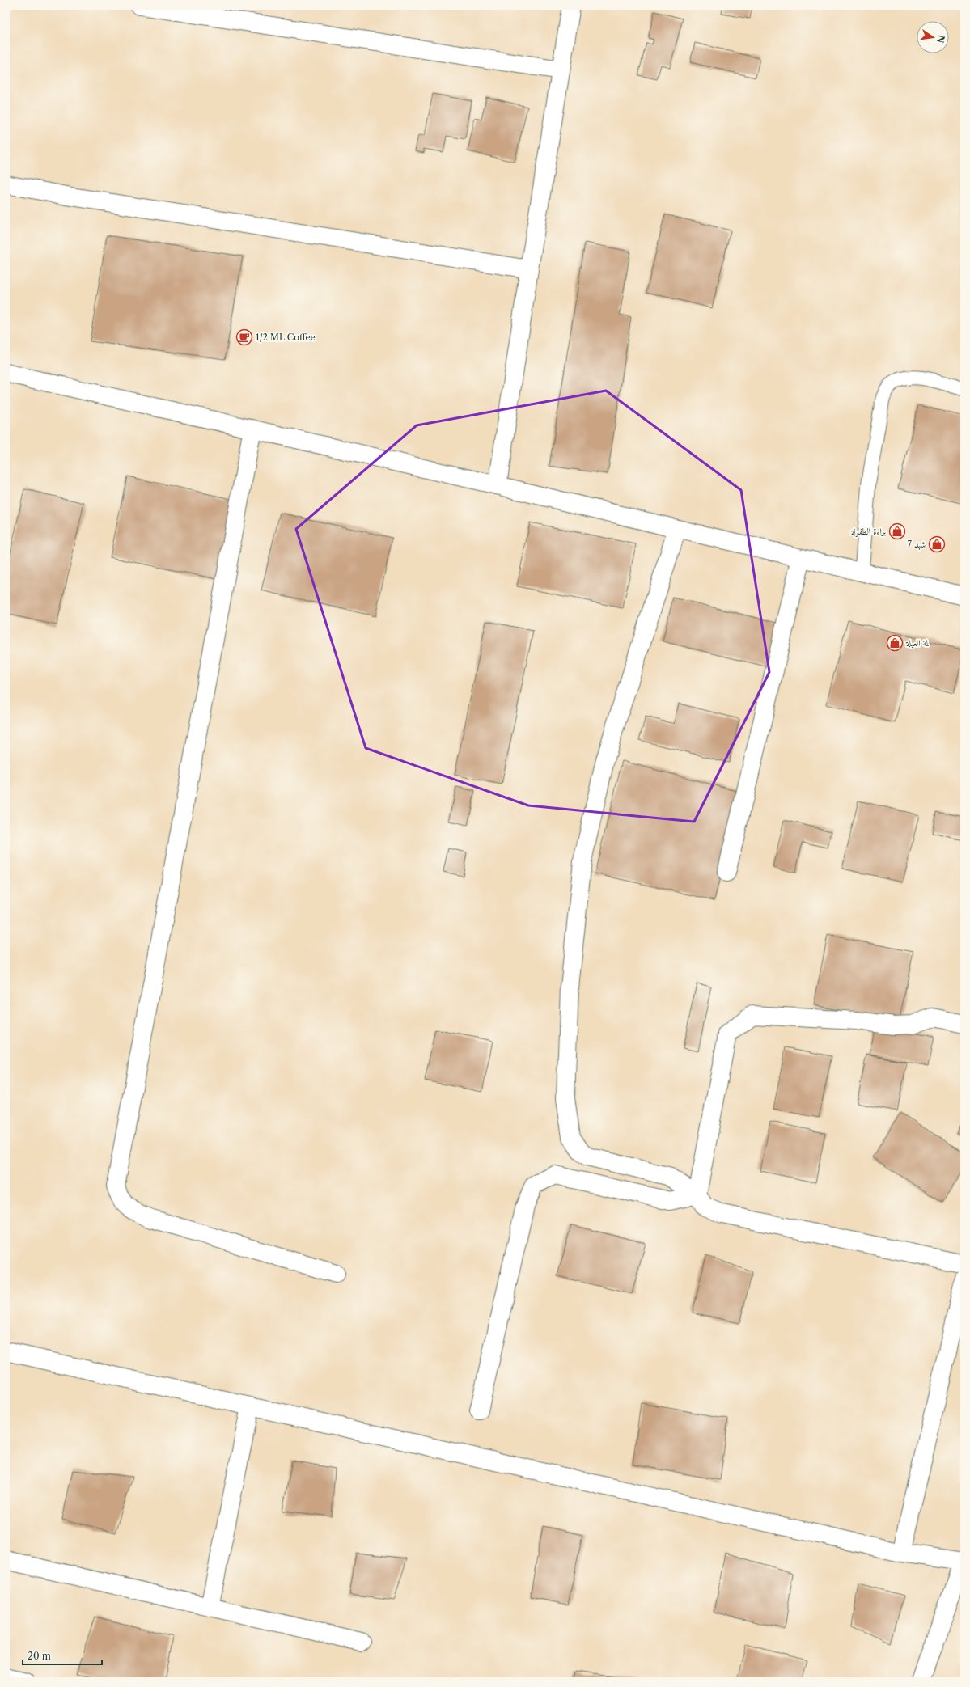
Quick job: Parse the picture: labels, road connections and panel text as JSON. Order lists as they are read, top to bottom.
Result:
{
  "places": {
    "cafe": ["1/2 ML Coffee"],
    "shop": ["براءة الطفولة", "شهد 7", "لمة العيلة"]
  },
  "scale_bar": "20 m",
  "north": "right"
}
